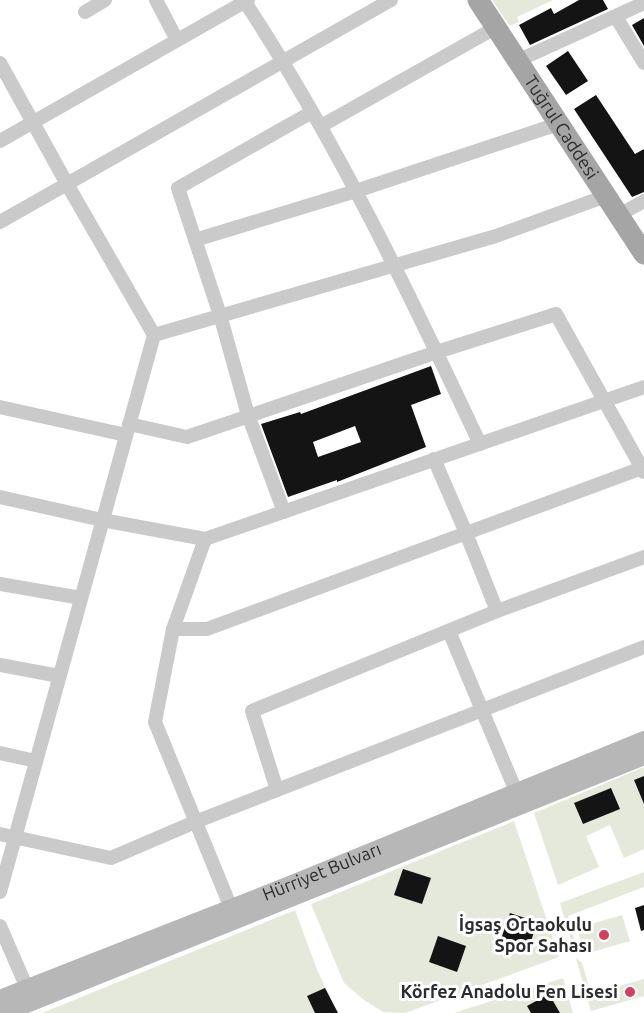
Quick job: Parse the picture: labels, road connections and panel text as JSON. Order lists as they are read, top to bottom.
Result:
{
  "streets": {
    "main road": ["Tuğrul Caddesi", "Hürriyet Bulvarı"]
  },
  "places": ["İgsaş Ortaokulu Spor Sahası", "Körfez Anadolu Fen Lisesi"]
}
